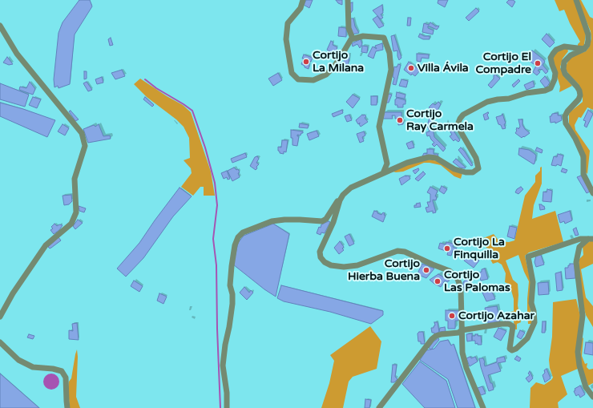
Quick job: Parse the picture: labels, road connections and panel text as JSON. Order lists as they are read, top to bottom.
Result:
{
  "places": [
    "Cortijo La Milana",
    "Cortijo El Compadre",
    "Villa Ávila",
    "Cortijo Ray Carmela",
    "Cortijo La Finquilla",
    "Cortijo Hierba Buena",
    "Cortijo Las Palomas",
    "Cortijo Azahar"
  ]
}
